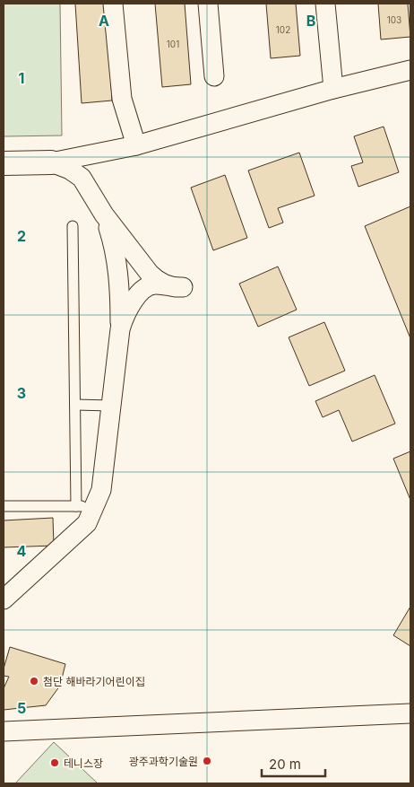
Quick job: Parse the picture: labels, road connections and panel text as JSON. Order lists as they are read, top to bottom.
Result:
{
  "places": ["첨단 해바라기어린이집", "광주과학기술원", "테니스장"],
  "house_numbers": ["103", "102", "101"],
  "scale_bar": "20 m",
  "grid": {
    "columns": ["A", "B"],
    "rows": [
      "1",
      "2",
      "3",
      "4",
      "5"
    ]
  }
}
